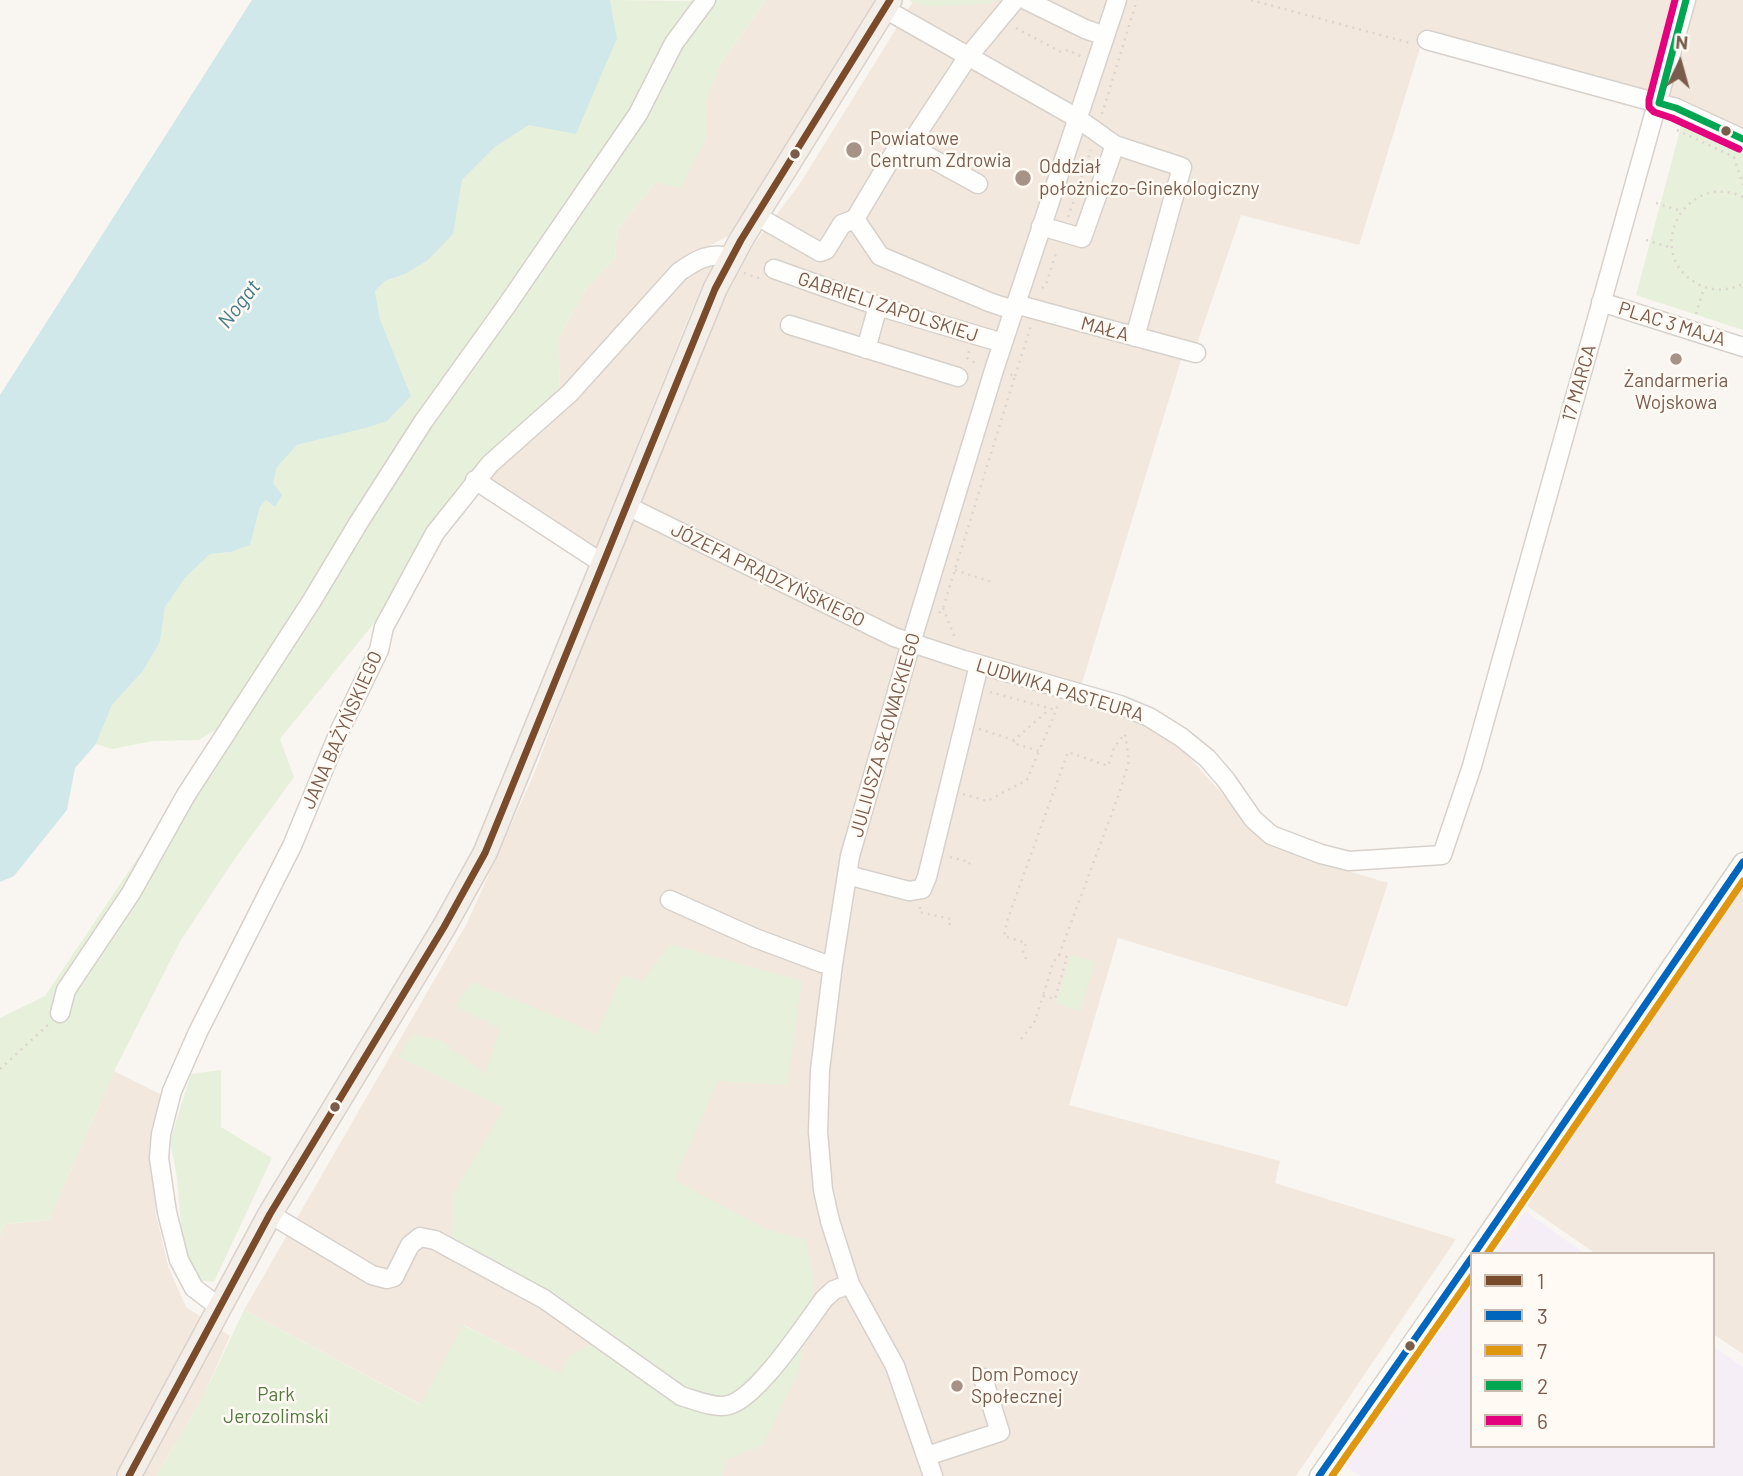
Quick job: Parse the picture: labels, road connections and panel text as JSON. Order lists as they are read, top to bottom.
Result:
{
  "streets": {
    "street": [
      "GABRIELI ZAPOLSKIEJ",
      "PLAC 3 MAJA",
      "MAŁA",
      "17 MARCA",
      "JÓZEFA PRĄDZYŃSKIEGO",
      "LUDWIKA PASTEURA",
      "JANA BAŻYŃSKIEGO",
      "JULIUSZA SŁOWACKIEGO"
    ]
  },
  "crossings": [
    ["GABRIELI ZAPOLSKIEJ", "JULIUSZA SŁOWACKIEGO"],
    ["PLAC 3 MAJA", "17 MARCA"],
    ["MAŁA", "JULIUSZA SŁOWACKIEGO"],
    ["17 MARCA", "LUDWIKA PASTEURA"],
    ["JÓZEFA PRĄDZYŃSKIEGO", "LUDWIKA PASTEURA"],
    ["JÓZEFA PRĄDZYŃSKIEGO", "JULIUSZA SŁOWACKIEGO"],
    ["LUDWIKA PASTEURA", "JULIUSZA SŁOWACKIEGO"]
  ],
  "water": ["Nogat"],
  "parks": ["Park Jerozolimski"],
  "places": [
    "Powiatowe Centrum Zdrowia",
    "Oddział położniczo-Ginekologiczny",
    "Żandarmeria Wojskowa",
    "Dom Pomocy Społecznej"
  ],
  "lines": [
    "transit line 1",
    "transit line 2",
    "transit line 6",
    "transit line 3",
    "transit line 7"
  ],
  "legend": [
    "1",
    "3",
    "7",
    "2",
    "6"
  ],
  "north": "top"
}
